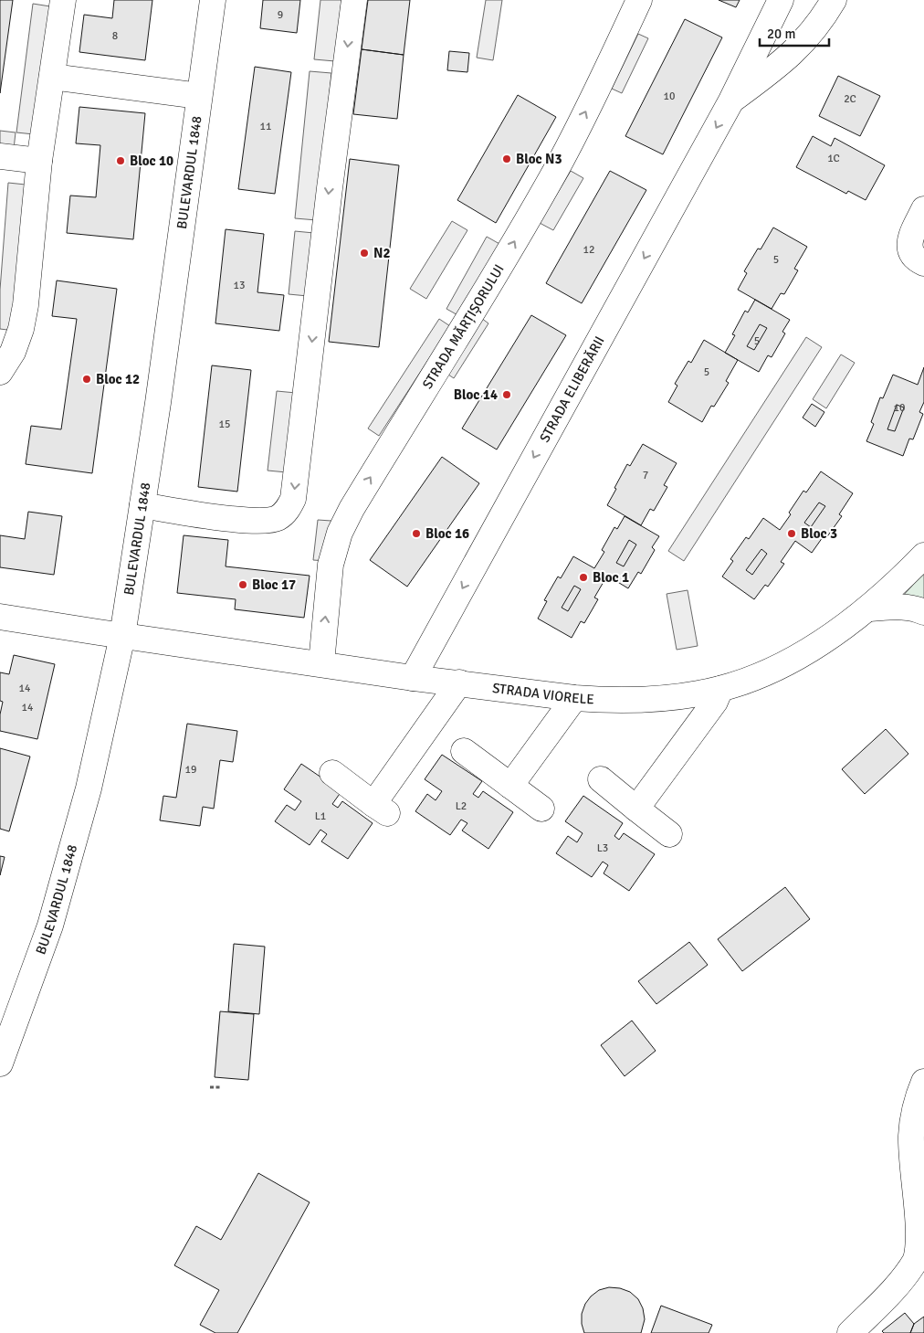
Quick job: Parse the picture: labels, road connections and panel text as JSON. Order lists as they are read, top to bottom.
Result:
{
  "streets": {
    "street": [
      "BULEVARDUL 1848",
      "STRADA MĂRȚIȘORULUI",
      "STRADA ELIBERĂRII",
      "STRADA VIORELE"
    ]
  },
  "crossings": [
    ["BULEVARDUL 1848", "STRADA VIORELE"],
    ["STRADA MĂRȚIȘORULUI", "STRADA VIORELE"],
    ["STRADA ELIBERĂRII", "STRADA VIORELE"]
  ],
  "one_way": ["STRADA MĂRȚIȘORULUI", "STRADA ELIBERĂRII"],
  "places": [
    "Bloc N3",
    "Bloc 10",
    "N2",
    "Bloc 12",
    "Bloc 14",
    "Bloc 16",
    "Bloc 3",
    "Bloc 1",
    "Bloc 17"
  ],
  "house_numbers": [
    "9",
    "8",
    "10",
    "2C",
    "11",
    "1C",
    "12",
    "5",
    "13",
    "5",
    "5",
    "10",
    "15",
    "7",
    "14",
    "14",
    "19",
    "L2",
    "L1",
    "L3"
  ],
  "scale_bar": "20 m"
}
